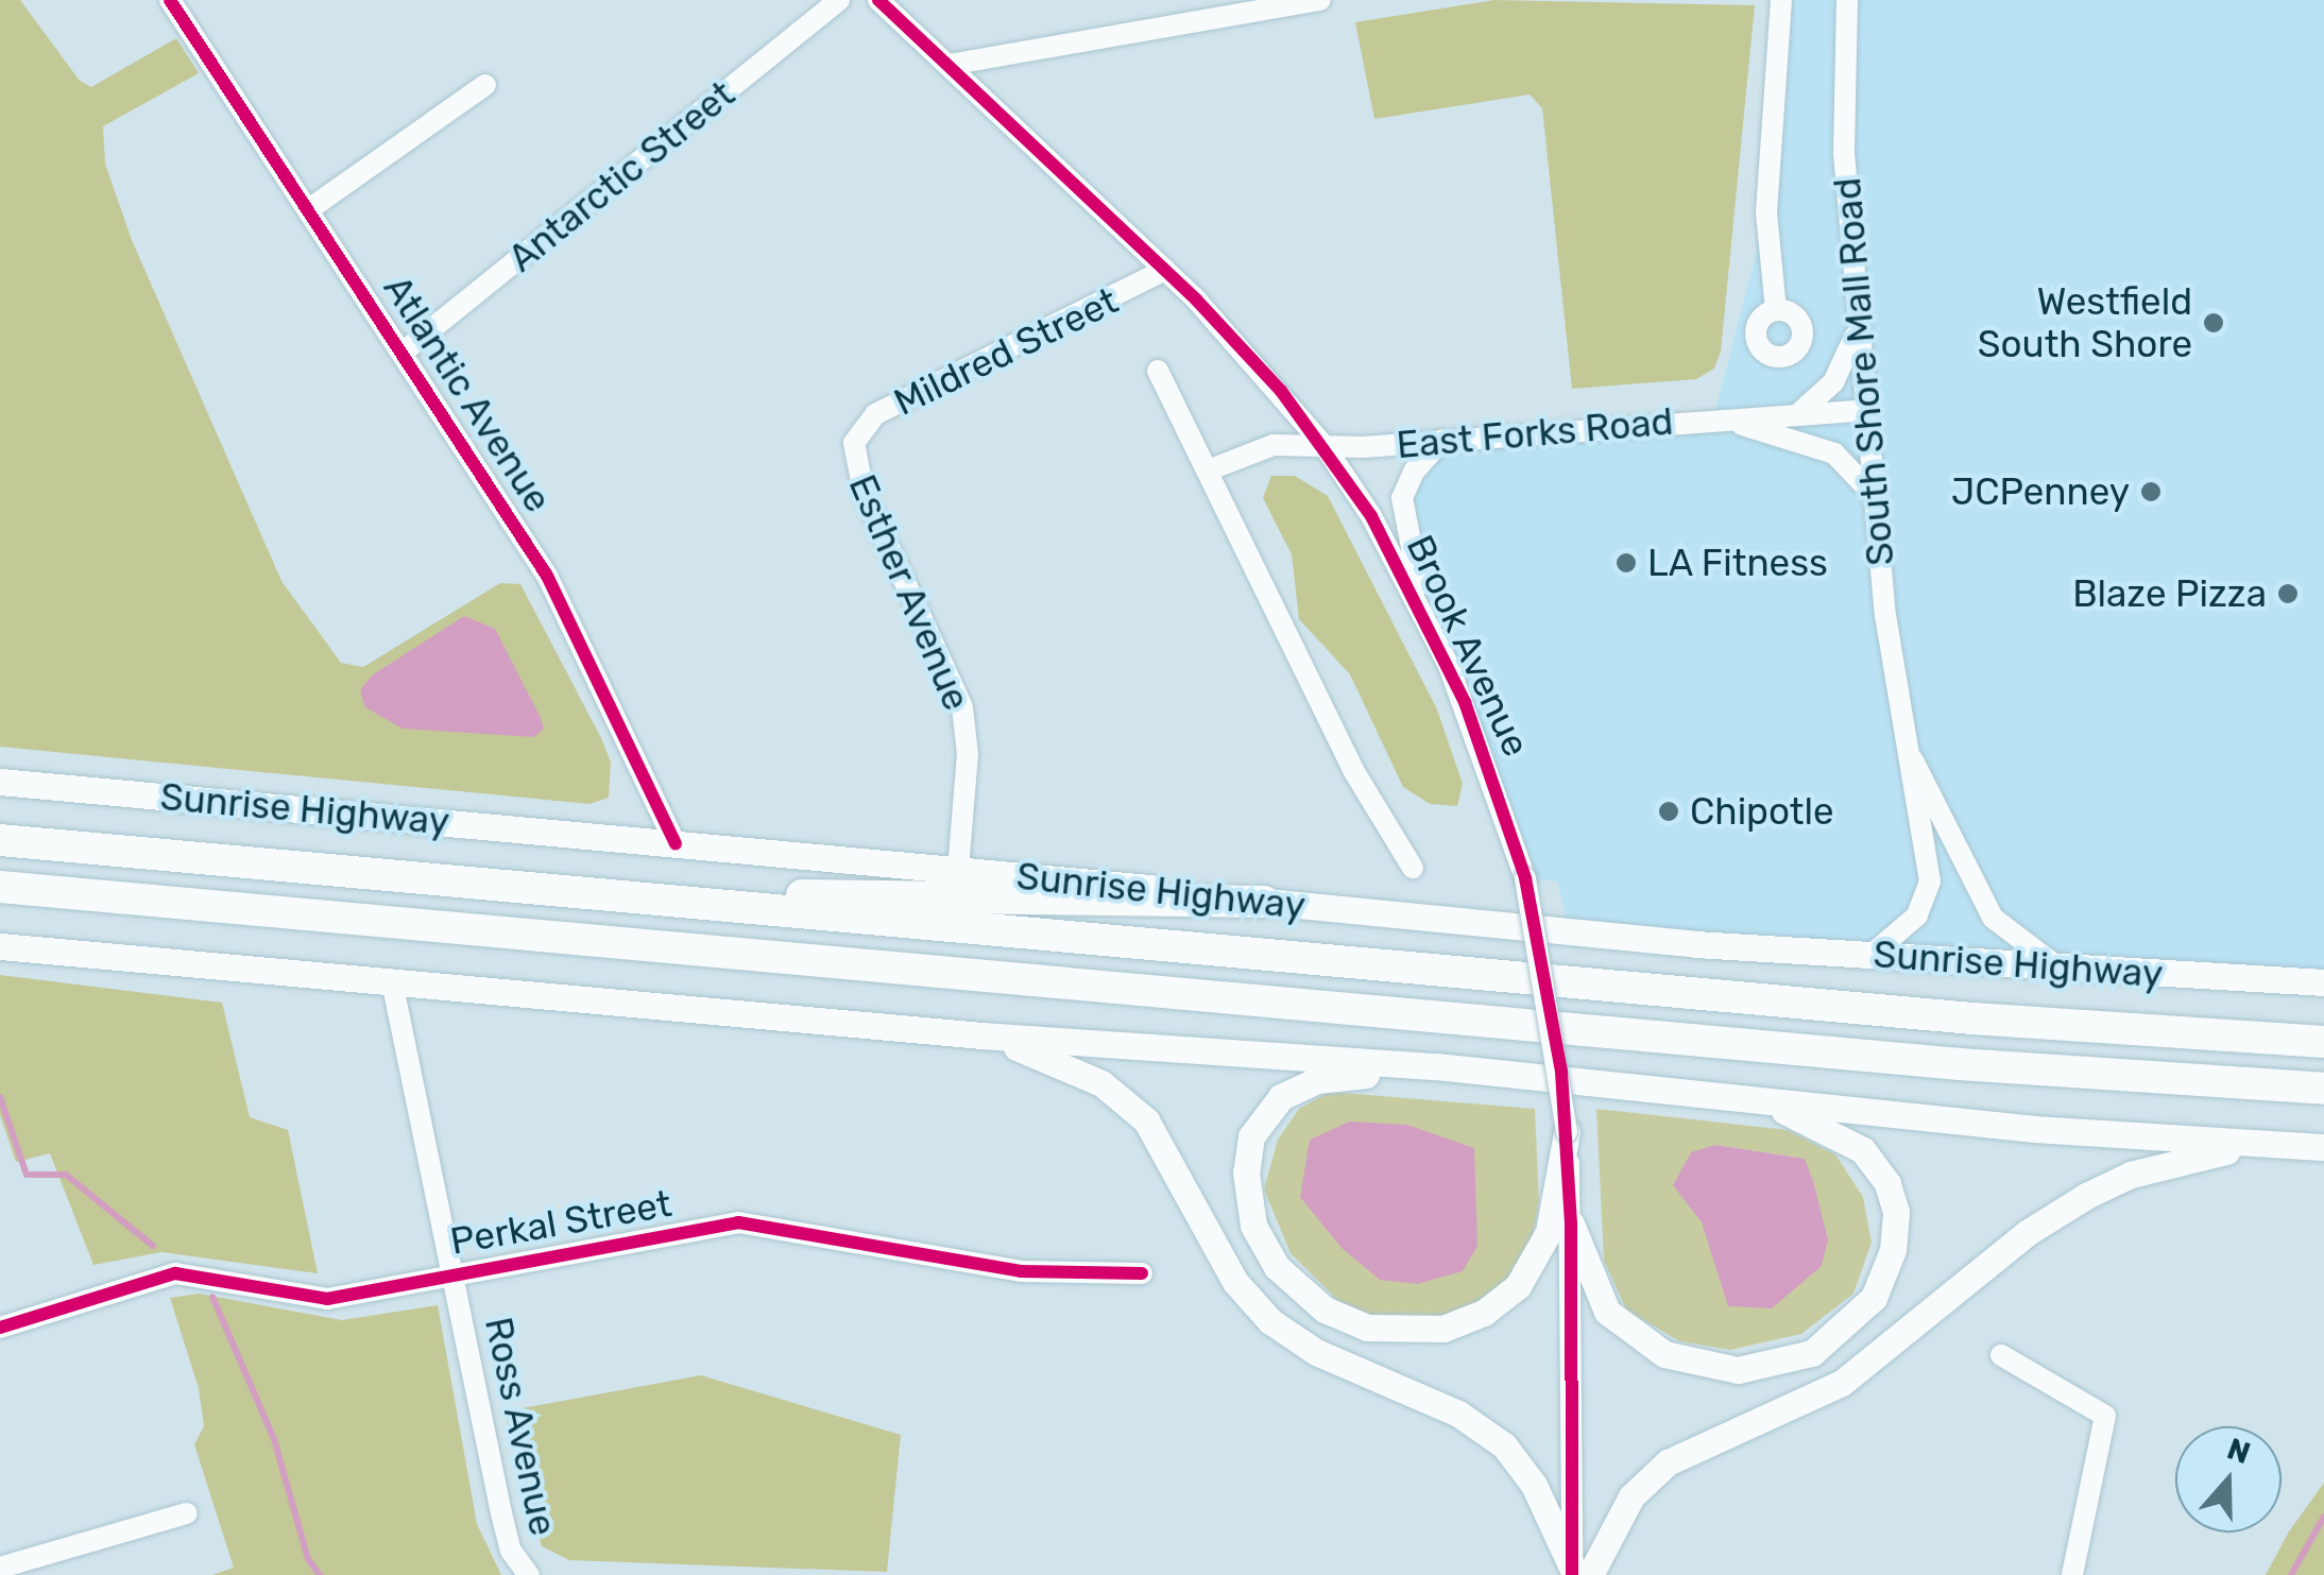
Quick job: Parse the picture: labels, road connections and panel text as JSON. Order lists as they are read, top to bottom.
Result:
{
  "streets": {
    "highway": ["Sunrise Highway"],
    "street": [
      "Antarctic Street",
      "Mildred Street",
      "South Shore Mall Road",
      "Atlantic Avenue",
      "East Forks Road",
      "Esther Avenue",
      "Brook Avenue",
      "Perkal Street",
      "Ross Avenue"
    ]
  },
  "crossings": [
    ["Antarctic Street", "Atlantic Avenue"],
    ["Mildred Street", "Esther Avenue"],
    ["Mildred Street", "Brook Avenue"],
    ["South Shore Mall Road", "East Forks Road"],
    ["South Shore Mall Road", "Sunrise Highway"],
    ["Atlantic Avenue", "Sunrise Highway"],
    ["East Forks Road", "Brook Avenue"],
    ["Esther Avenue", "Sunrise Highway"],
    ["Perkal Street", "Ross Avenue"]
  ],
  "places": [
    "Westfield South Shore",
    "JCPenney",
    "LA Fitness",
    "Blaze Pizza",
    "Chipotle"
  ],
  "north": "top"
}
